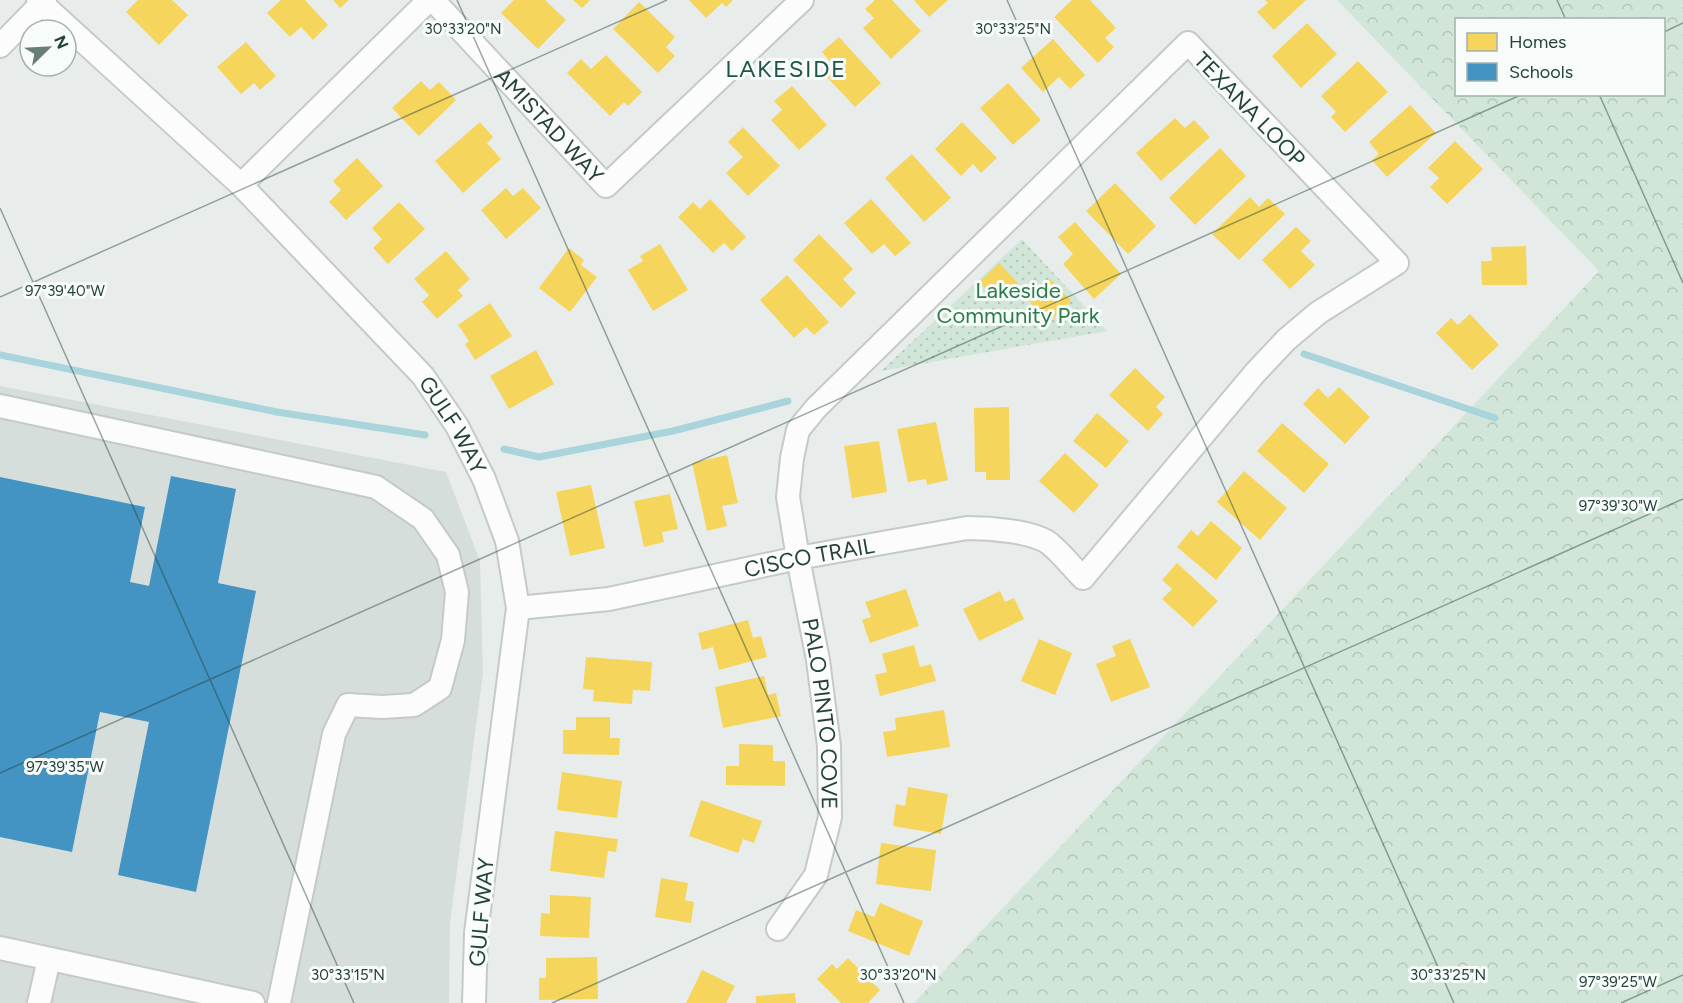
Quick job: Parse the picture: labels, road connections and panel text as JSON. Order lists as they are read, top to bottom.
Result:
{
  "streets": {
    "street": [
      "TEXANA LOOP",
      "AMISTAD WAY",
      "GULF WAY",
      "CISCO TRAIL",
      "PALO PINTO COVE"
    ]
  },
  "crossings": [
    ["TEXANA LOOP", "CISCO TRAIL"],
    ["TEXANA LOOP", "PALO PINTO COVE"],
    ["GULF WAY", "CISCO TRAIL"],
    ["CISCO TRAIL", "PALO PINTO COVE"]
  ],
  "districts": ["LAKESIDE"],
  "parks": ["Lakeside Community Park"],
  "legend": ["Homes", "Schools"],
  "north": "top right",
  "coordinates": [
    "30°33'20\"N",
    "30°33'25\"N",
    "97°39'40\"W",
    "97°39'30\"W",
    "97°39'35\"W",
    "30°33'15\"N",
    "97°39'25\"W"
  ]
}
